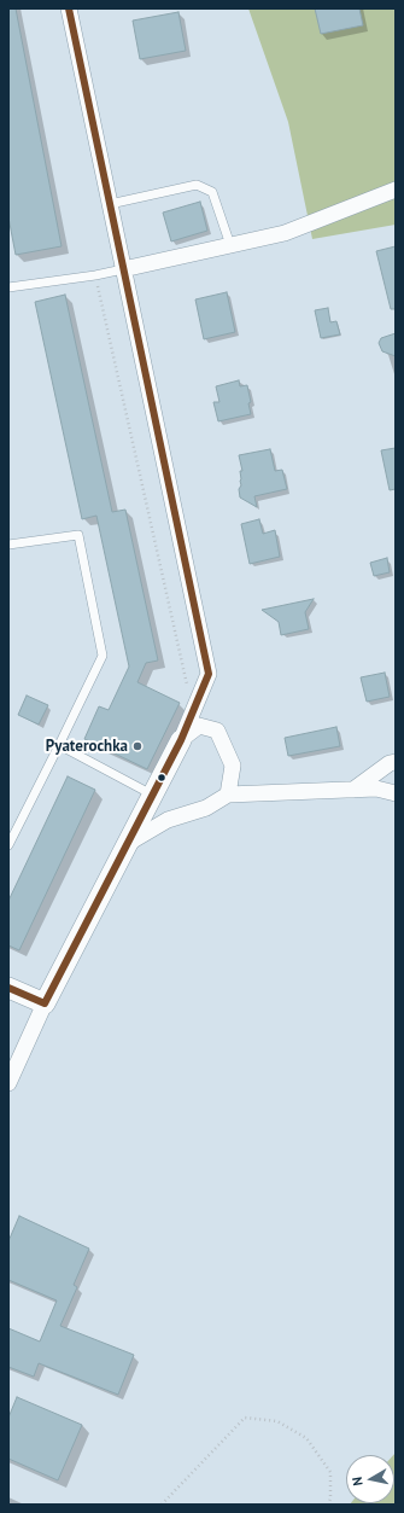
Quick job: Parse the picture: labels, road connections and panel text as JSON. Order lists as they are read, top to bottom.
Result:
{
  "places": ["Pyaterochka"],
  "north": "left"
}
